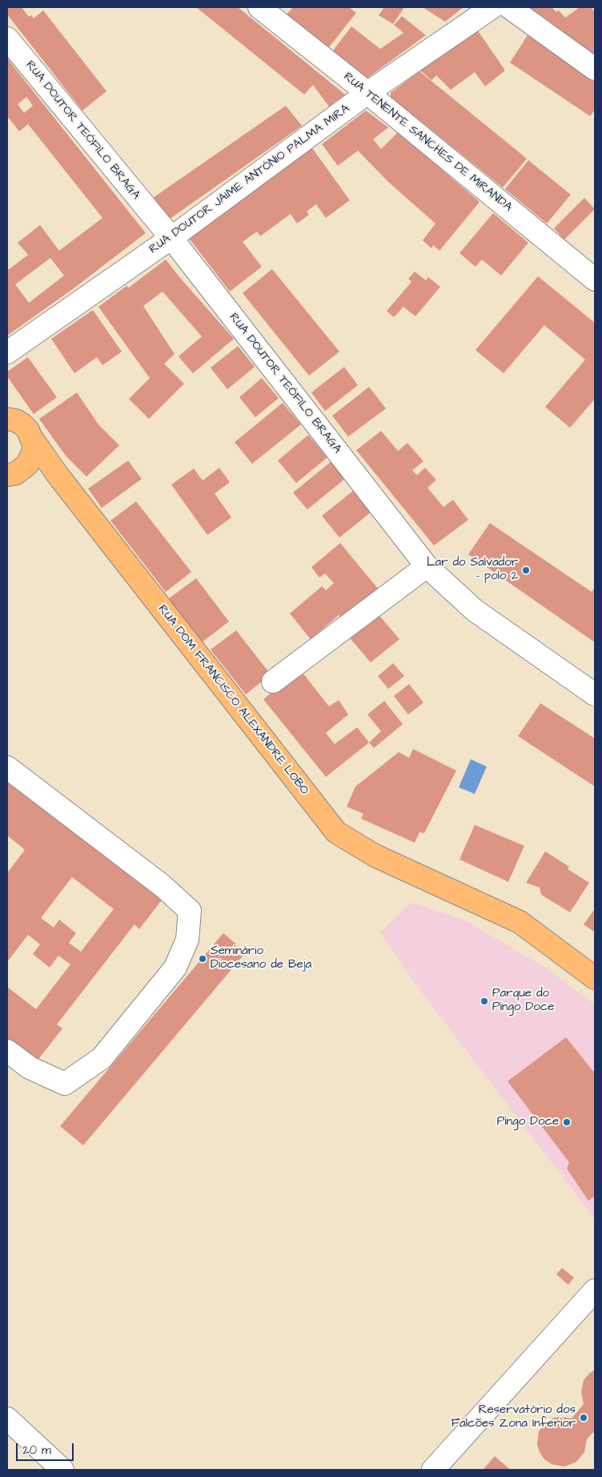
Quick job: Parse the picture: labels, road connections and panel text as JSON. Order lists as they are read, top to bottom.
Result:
{
  "streets": {
    "main road": ["RUA DOM FRANCISCO ALEXANDRE LOBO"],
    "street": ["RUA DOUTOR TEÓFILO BRAGA", "RUA TENENTE SANCHES DE MIRANDA", "RUA DOUTOR JAIME ANTÓNIO PALMA MIRA"]
  },
  "crossings": [
    ["RUA DOUTOR TEÓFILO BRAGA", "RUA DOUTOR JAIME ANTÓNIO PALMA MIRA"],
    ["RUA TENENTE SANCHES DE MIRANDA", "RUA DOUTOR JAIME ANTÓNIO PALMA MIRA"]
  ],
  "places": [
    "Lar do Salvador - polo 2",
    "Seminário Diocesano de Beja",
    "Parque do Pingo Doce",
    "Pingo Doce",
    "Reservatório dos Falcões Zona Inferior"
  ],
  "scale_bar": "20 m"
}
